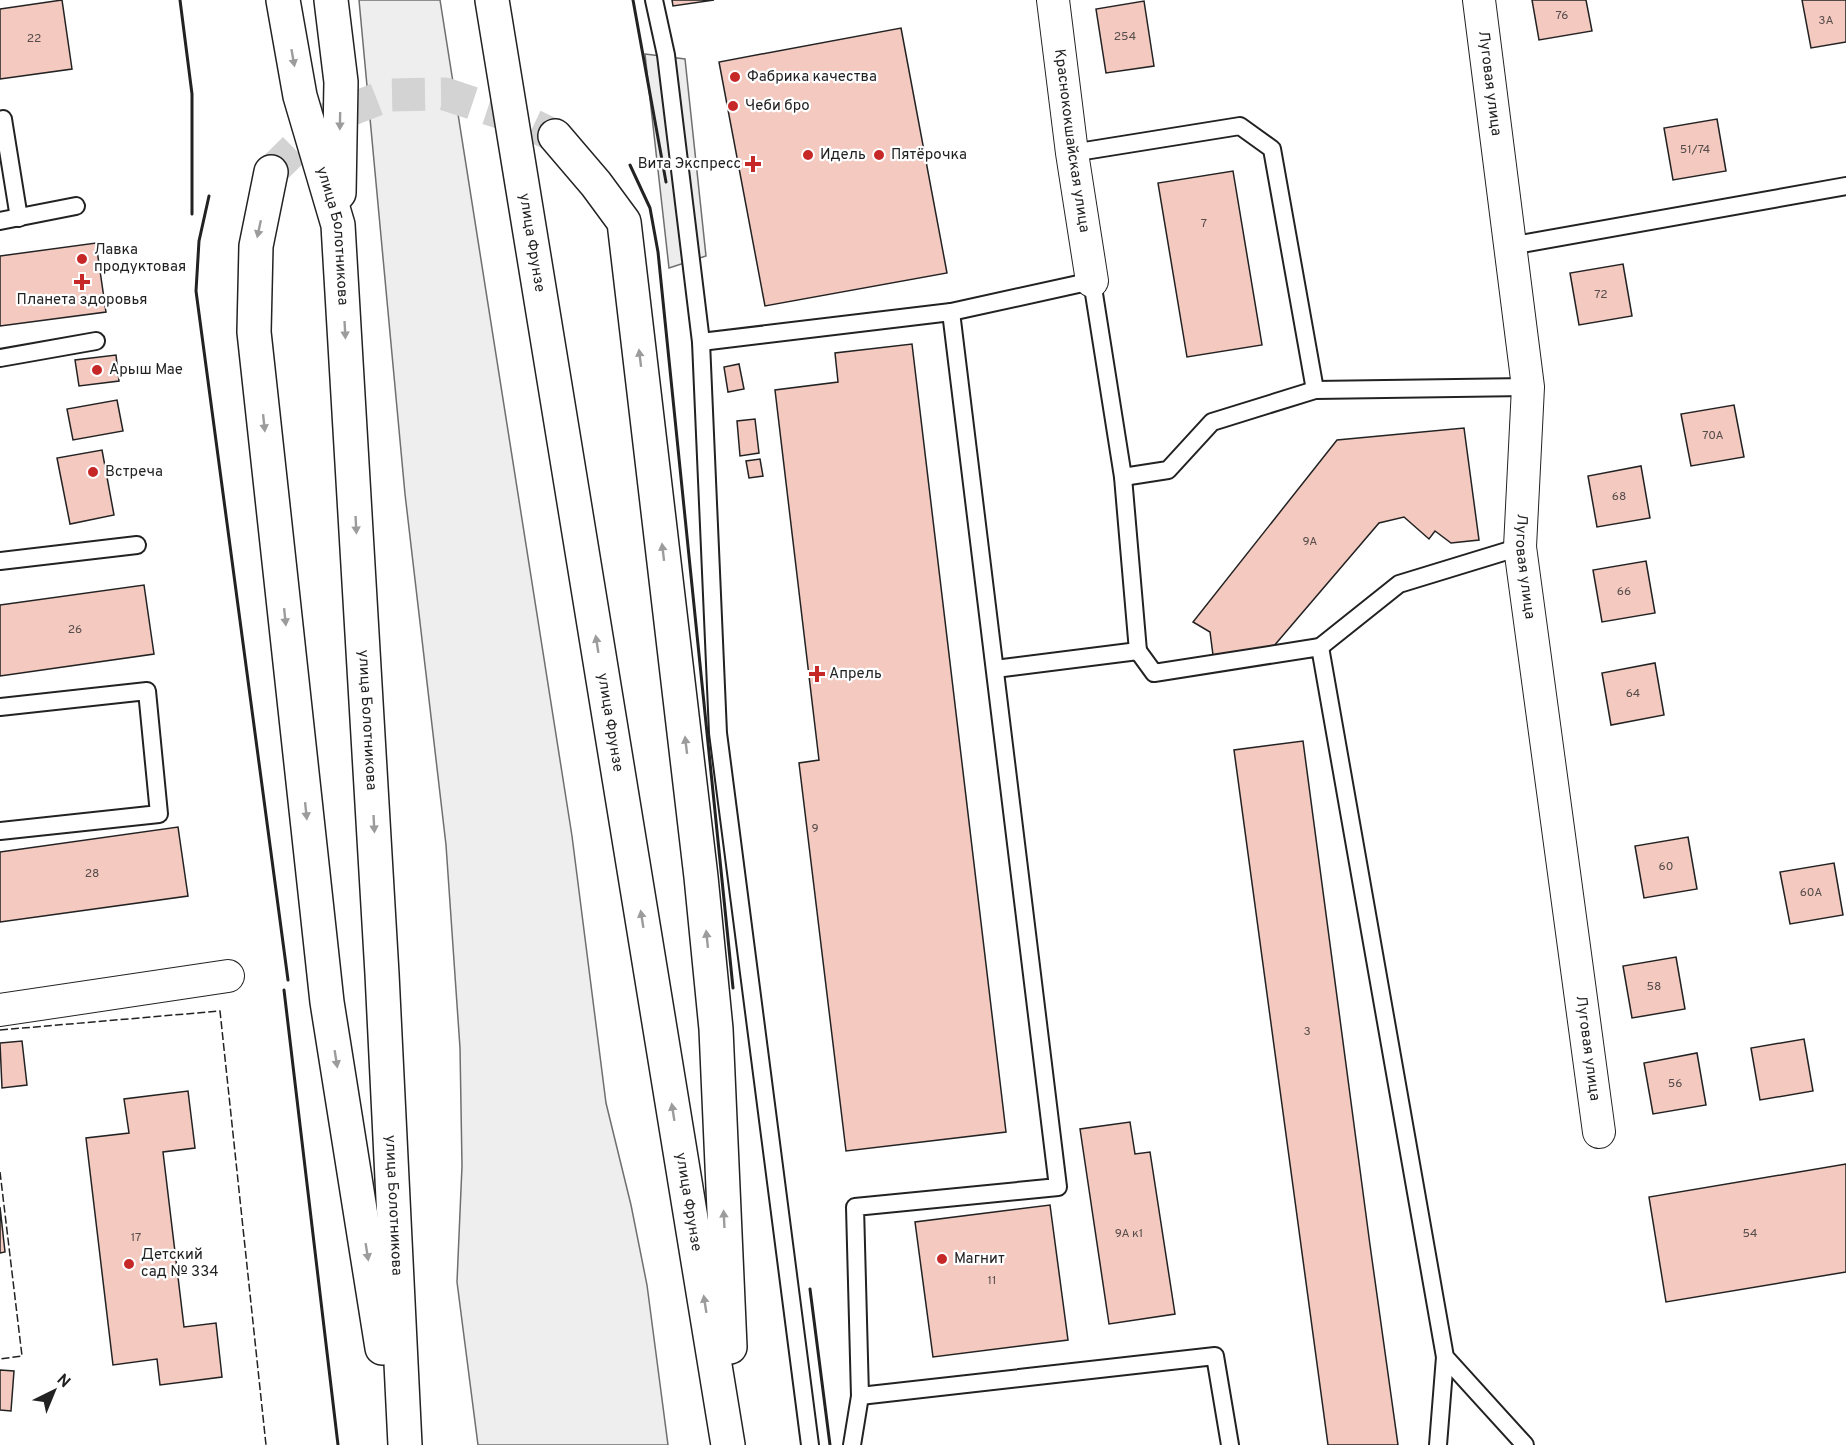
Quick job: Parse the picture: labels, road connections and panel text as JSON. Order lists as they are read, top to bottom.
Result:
{
  "streets": {
    "main road": ["улица Болотникова", "улица Фрунзе"],
    "street": ["Луговая улица", "Краснококшайская улица"]
  },
  "places": {
    "other": [
      "Фабрика качества",
      "Чеби бро",
      "Идель",
      "Пятёрочка",
      "Лавка продуктовая",
      "Арыш Мае",
      "Встреча",
      "Магнит",
      "Детский сад № 334"
    ],
    "health": ["Вита Экспресс", "Планета здоровья", "Апрель"]
  },
  "house_numbers": [
    "76",
    "3А",
    "254",
    "22",
    "51/74",
    "7",
    "72",
    "70А",
    "68",
    "9А",
    "66",
    "26",
    "64",
    "9",
    "60",
    "28",
    "60А",
    "58",
    "3",
    "56",
    "9А к1",
    "54",
    "17",
    "11"
  ],
  "north": "top right"
}
